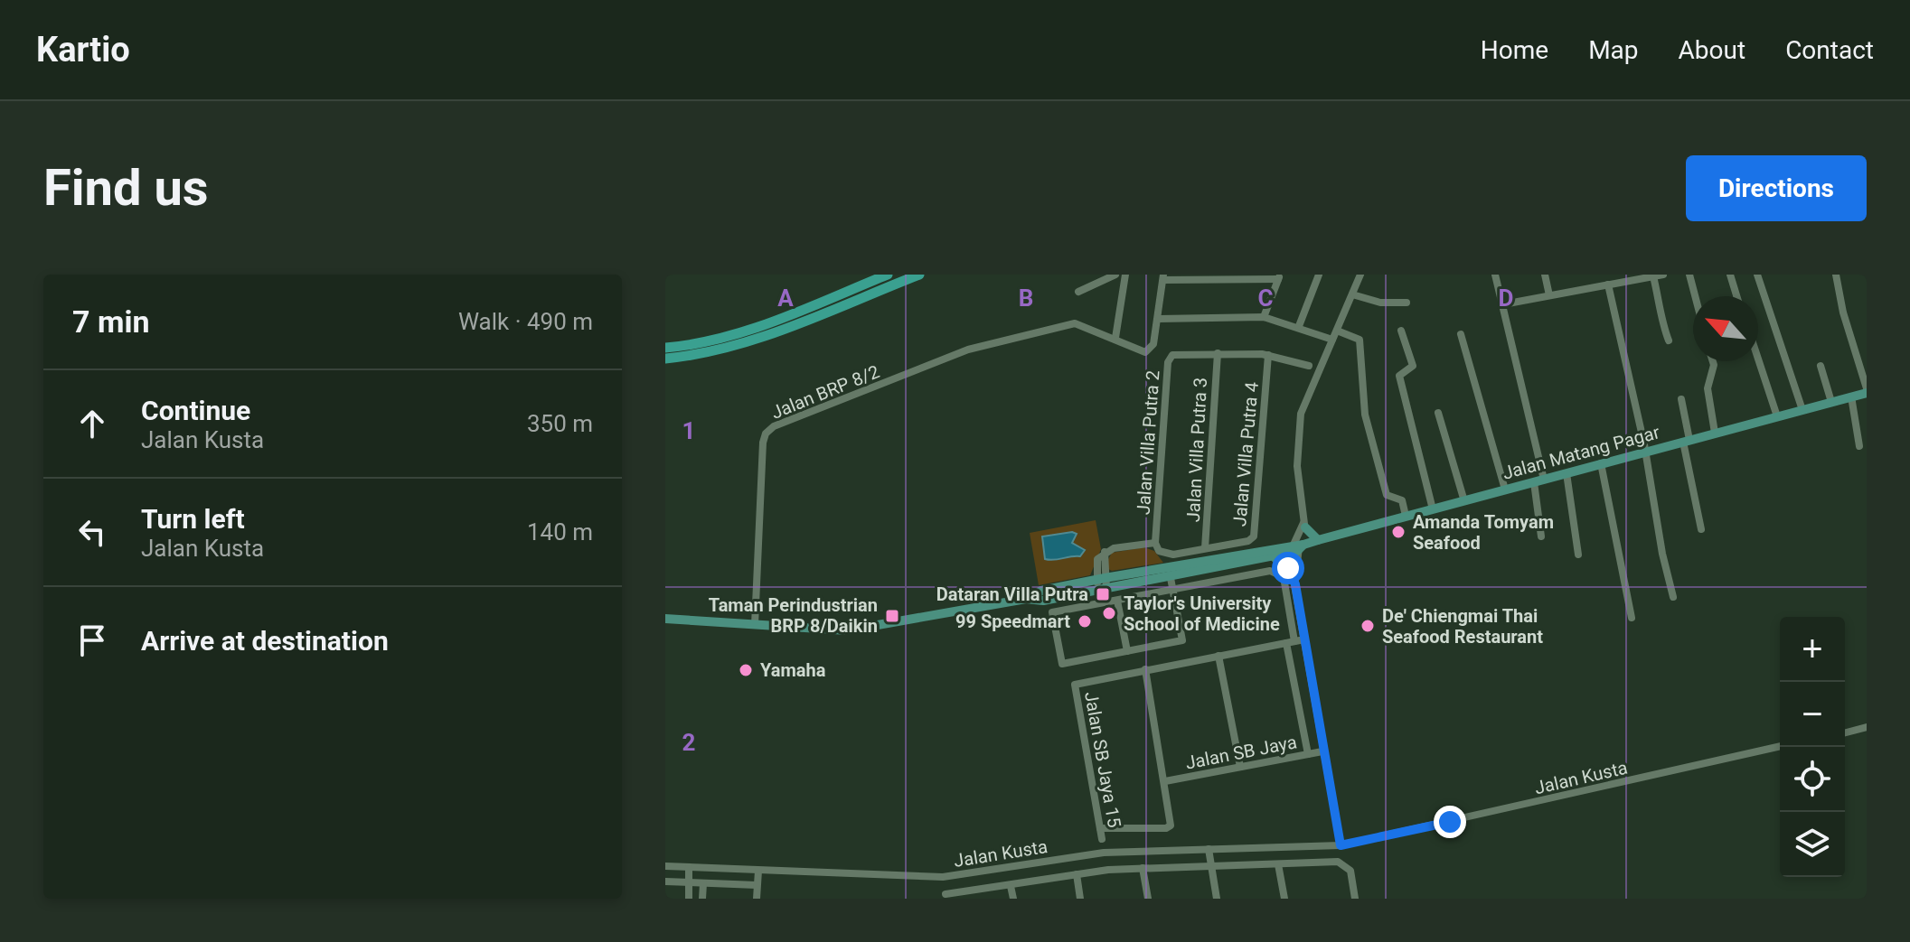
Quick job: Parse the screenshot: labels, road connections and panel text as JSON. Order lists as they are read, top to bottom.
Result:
{
  "streets": {
    "main road": ["Jalan Matang Pagar"],
    "street": [
      "Jalan BRP 8/2",
      "Jalan Villa Putra 2",
      "Jalan Villa Putra 3",
      "Jalan Villa Putra 4",
      "Jalan SB Jaya",
      "Jalan SB Jaya 15",
      "Jalan Kusta"
    ]
  },
  "crossings": [
    ["Jalan Villa Putra 2", "Jalan Villa Putra 3"],
    ["Jalan Villa Putra 2", "Jalan Villa Putra 4"],
    ["Jalan Villa Putra 3", "Jalan Villa Putra 4"]
  ],
  "places": {
    "other": [
      "Amanda Tomyam Seafood",
      "Taylor's University School of Medicine",
      "99 Speedmart",
      "De' Chiengmai Thai Seafood Restaurant",
      "Yamaha"
    ],
    "transit": ["Dataran Villa Putra", "Taman Perindustrian BRP 8/Daikin"]
  },
  "north": "top left",
  "page": {
    "header": "Kartio",
    "nav": [
      "Home",
      "Map",
      "About",
      "Contact"
    ],
    "buttons": "Directions",
    "title": "Find us",
    "heading": ["7 min", "Walk · 490 m"],
    "list": [
      ["Continue", "Jalan Kusta", "350 m"],
      ["Turn left", "Jalan Kusta", "140 m"],
      "Arrive at destination"
    ],
    "map_buttons": ["+", "−"]
  },
  "grid": {
    "columns": [
      "A",
      "B",
      "C",
      "D"
    ],
    "rows": ["1", "2"]
  }
}
